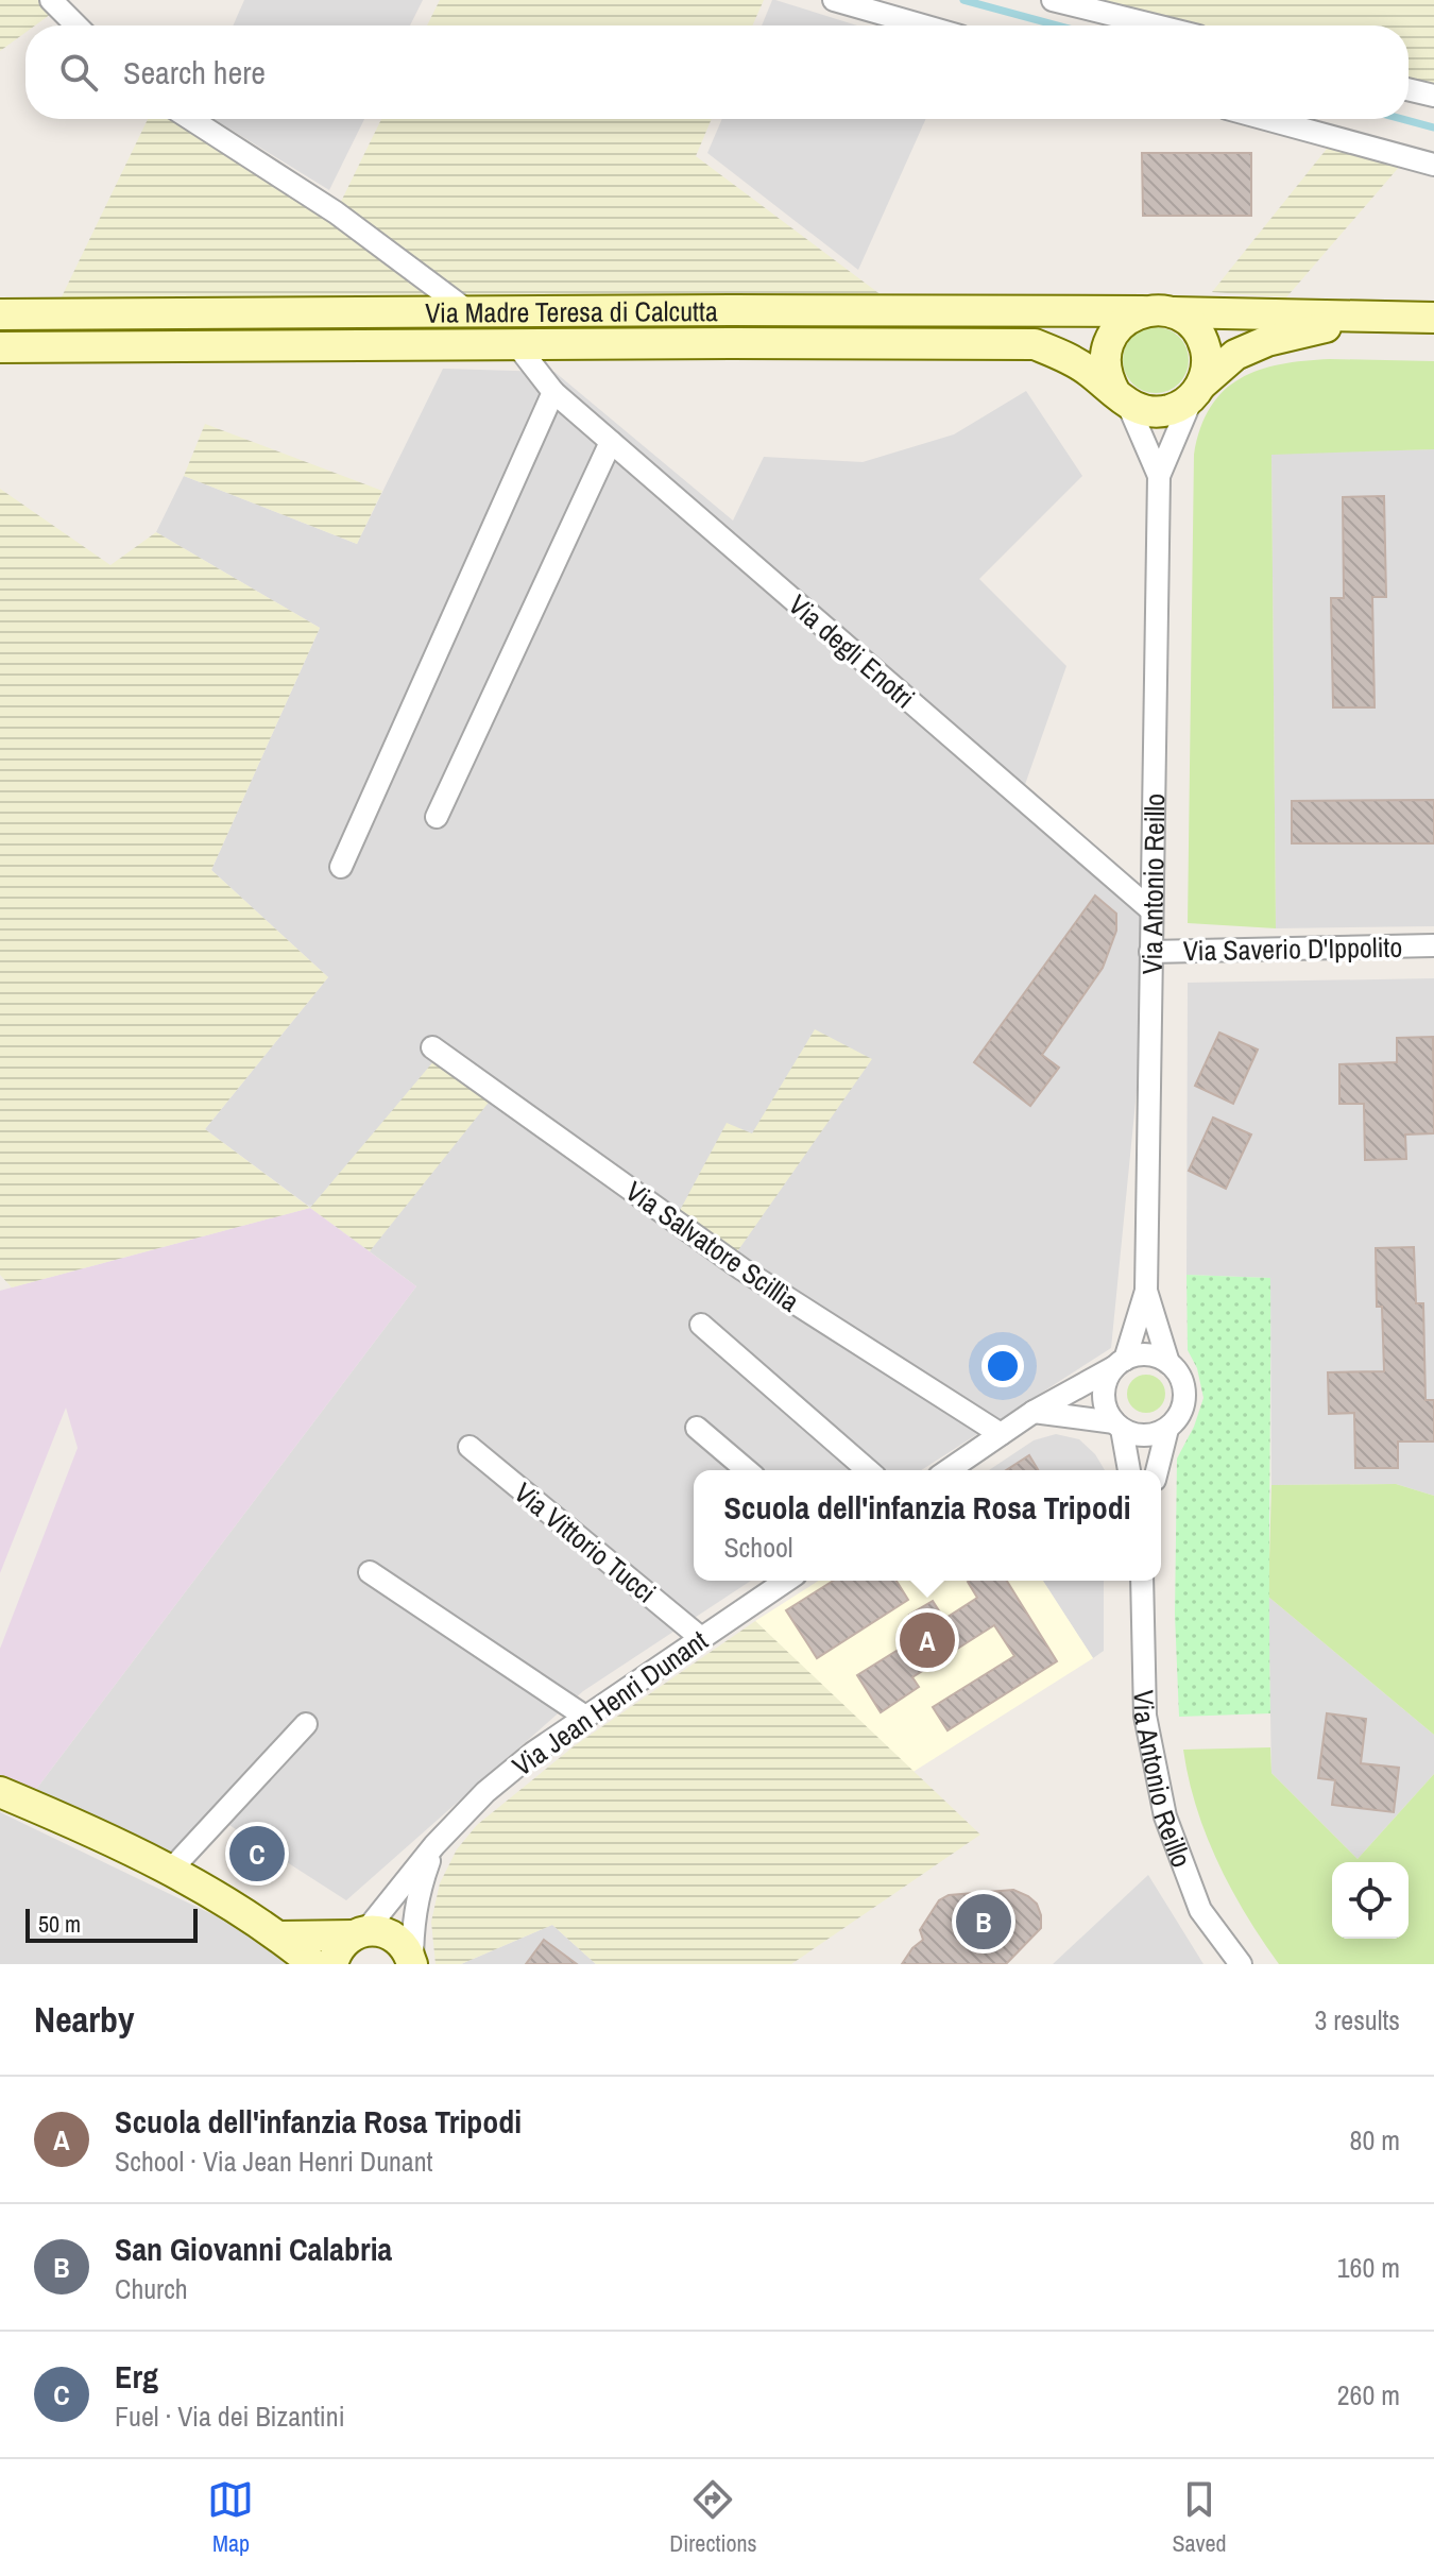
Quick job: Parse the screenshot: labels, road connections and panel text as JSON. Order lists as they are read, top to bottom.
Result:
{
  "streets": {
    "main road": ["Via Madre Teresa di Calcutta", "Via Antonio Reillo"],
    "street": [
      "Via degli Enotri",
      "Via Saverio D'Ippolito",
      "Via Salvatore Scillìa",
      "Via Vittorio Tucci",
      "Via Jean Henri Dunant"
    ]
  },
  "crossings": [
    ["Via Madre Teresa di Calcutta", "Via degli Enotri"],
    ["Via Madre Teresa di Calcutta", "Via Antonio Reillo"],
    ["Via degli Enotri", "Via Antonio Reillo"],
    ["Via Antonio Reillo", "Via Saverio D'Ippolito"],
    ["Via Vittorio Tucci", "Via Jean Henri Dunant"]
  ],
  "scale_bar": "50 m",
  "page": {
    "search": "Search here",
    "popup": ["Scuola dell'infanzia Rosa Tripodi", "School"],
    "pins": ["A", "C", "B"],
    "scale": "50 m",
    "heading": ["Nearby", "3 results"],
    "list": [
      {
        "mark": "A",
        "name": "Scuola dell'infanzia Rosa Tripodi",
        "note": "School · Via Jean Henri Dunant",
        "value": "80 m"
      },
      {
        "mark": "B",
        "name": "San Giovanni Calabria",
        "note": "Church",
        "value": "160 m"
      },
      {
        "mark": "C",
        "name": "Erg",
        "note": "Fuel · Via dei Bizantini",
        "value": "260 m"
      }
    ],
    "nav": ["Map", "Directions", "Saved"]
  }
}
